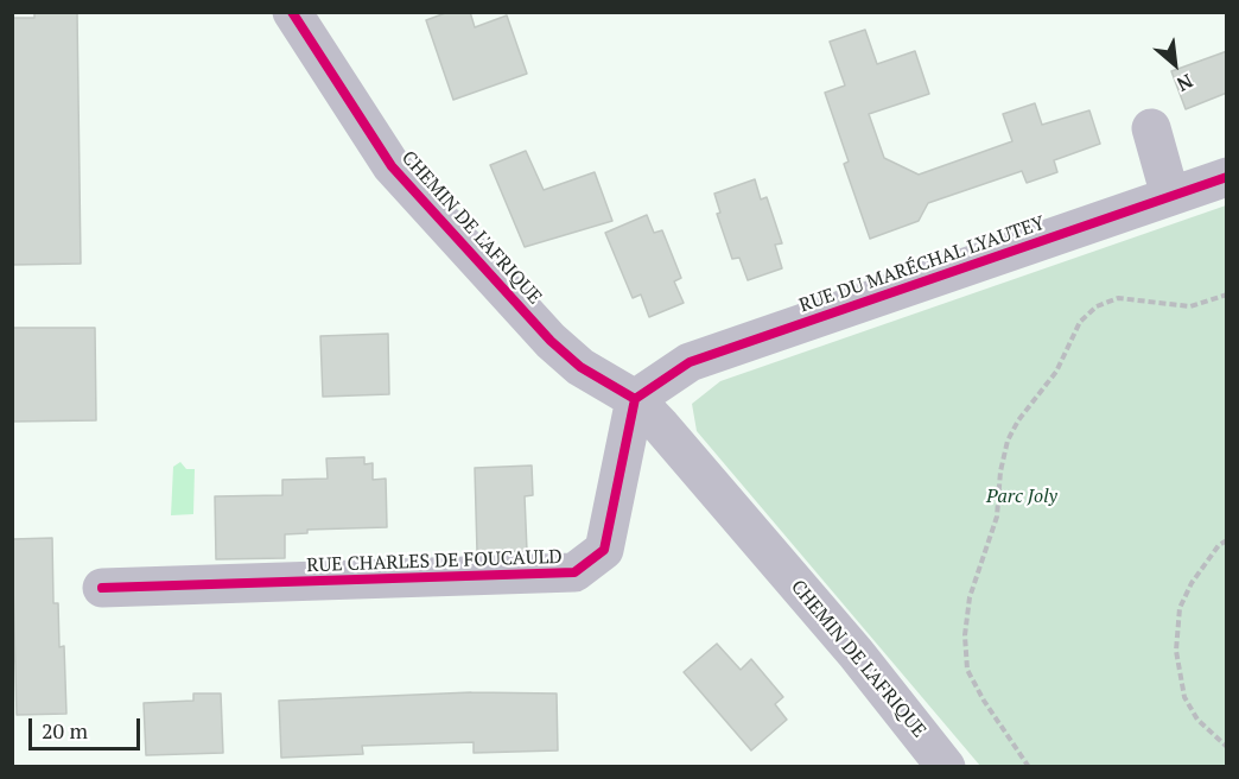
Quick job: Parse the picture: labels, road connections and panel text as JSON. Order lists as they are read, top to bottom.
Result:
{
  "streets": {
    "street": ["CHEMIN DE L'AFRIQUE", "RUE DU MARÉCHAL LYAUTEY", "RUE CHARLES DE FOUCAULD"]
  },
  "crossings": [
    ["CHEMIN DE L'AFRIQUE", "RUE DU MARÉCHAL LYAUTEY"],
    ["CHEMIN DE L'AFRIQUE", "RUE CHARLES DE FOUCAULD"],
    ["RUE DU MARÉCHAL LYAUTEY", "RUE CHARLES DE FOUCAULD"]
  ],
  "parks": ["Parc Joly"],
  "scale_bar": "20 m",
  "north": "bottom right"
}
